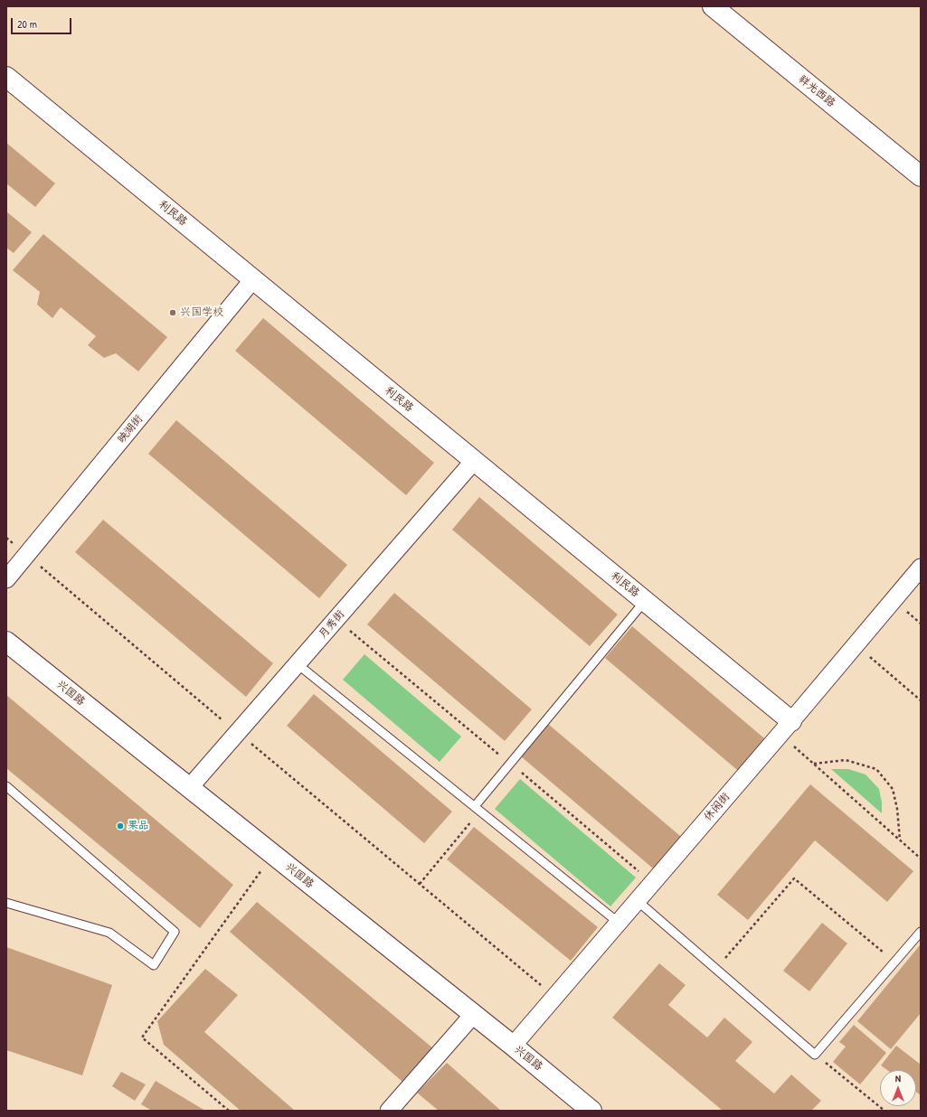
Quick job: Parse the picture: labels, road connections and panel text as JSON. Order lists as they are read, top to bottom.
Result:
{
  "streets": {
    "street": [
      "祥光西路",
      "利民路",
      "映湖街",
      "月秀街",
      "兴国路",
      "休闲街"
    ]
  },
  "crossings": [
    ["利民路", "映湖街"],
    ["利民路", "月秀街"],
    ["利民路", "休闲街"],
    ["月秀街", "兴国路"],
    ["兴国路", "休闲街"]
  ],
  "places": ["兴国学校", "果品"],
  "scale_bar": "20 m",
  "north": "top"
}
